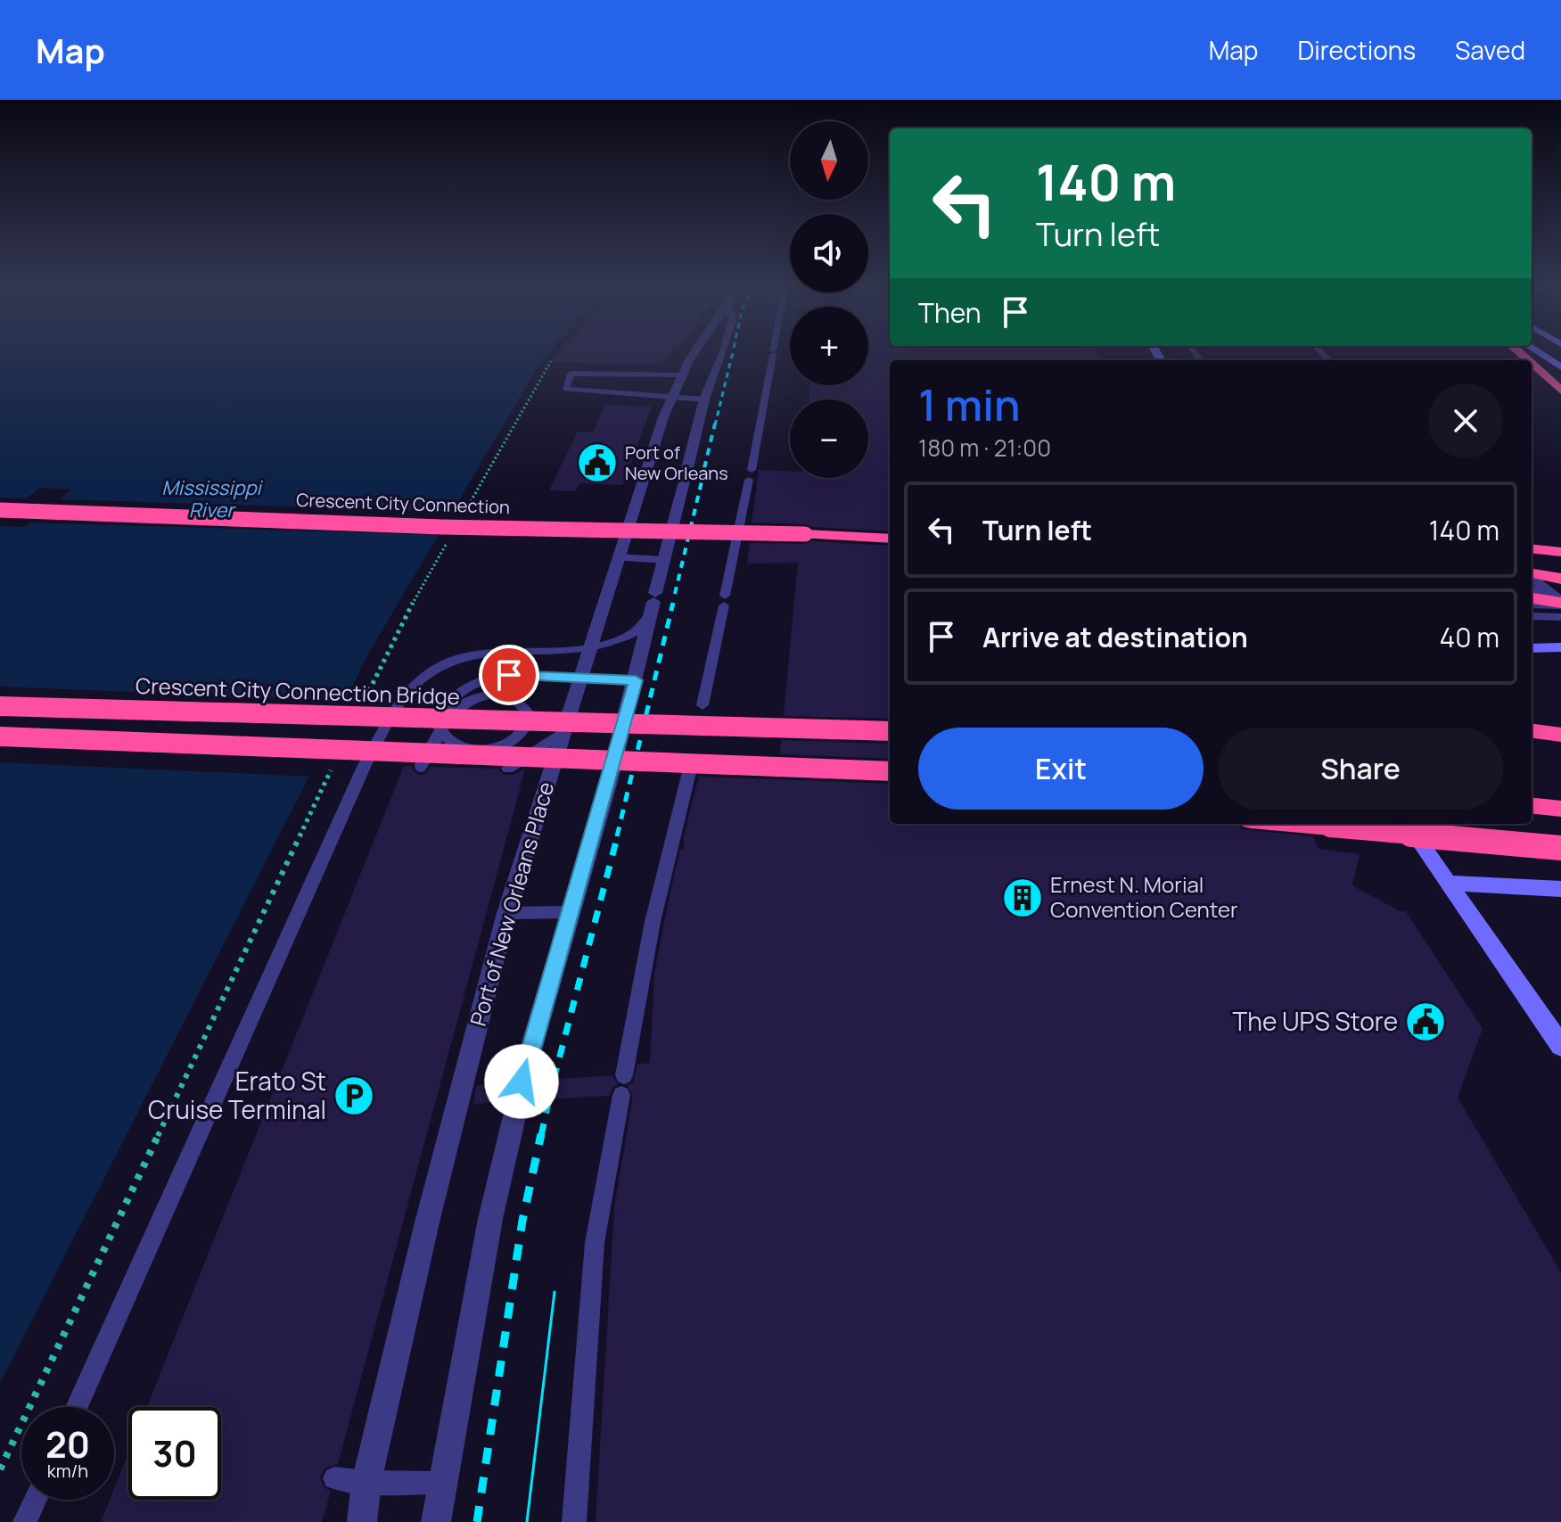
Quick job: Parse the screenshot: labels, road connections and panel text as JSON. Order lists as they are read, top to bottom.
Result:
{
  "streets": {
    "highway": ["Crescent City Connection", "Crescent City Connection Bridge"],
    "street": ["Port of New Orleans Place"]
  },
  "water": ["Mississippi River"],
  "places": {
    "public building": ["Port of New Orleans", "The UPS Store"],
    "building": ["Ernest N. Morial Convention Center"],
    "parking": ["Erato St Cruise Terminal"]
  },
  "north": "bottom",
  "page": {
    "header": "Map",
    "nav": ["Map", "Directions", "Saved"],
    "map_buttons": ["+", "−"],
    "turn": ["140 m", "Turn left"],
    "then": "Then",
    "heading": ["1 min", "180 m · 21:00"],
    "list": [
      {
        "name": "Turn left",
        "value": "140 m"
      },
      {
        "name": "Arrive at destination",
        "value": "40 m"
      }
    ],
    "buttons": ["Exit", "Share"],
    "speed": "20 km/h",
    "limit": "30"
  }
}
